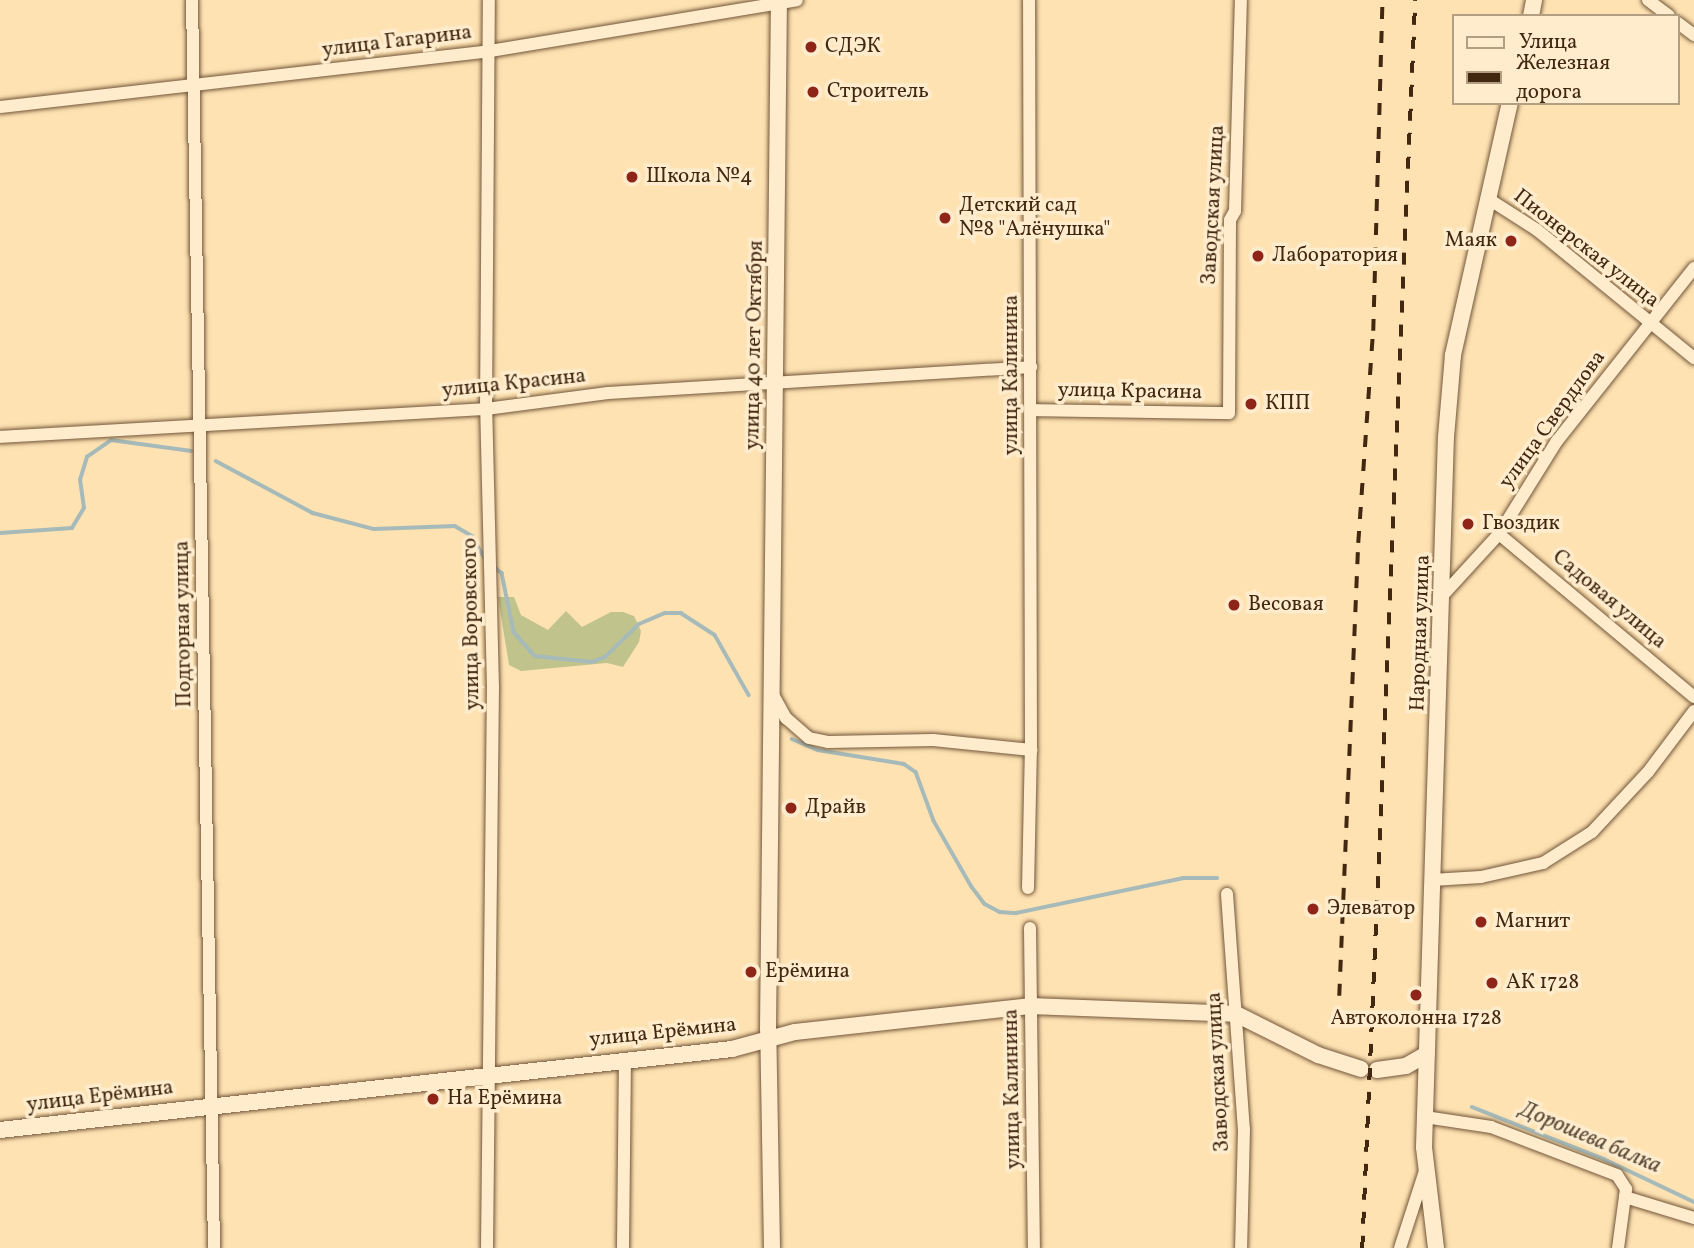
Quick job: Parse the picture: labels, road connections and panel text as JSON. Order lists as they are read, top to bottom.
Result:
{
  "streets": {
    "street": [
      "улица Гагарина",
      "Заводская улица",
      "Пионерская улица",
      "улица 40 лет Октября",
      "улица Калинина",
      "улица Красина",
      "улица Свердлова",
      "Садовая улица",
      "Подгорная улица",
      "улица Воровского",
      "Народная улица",
      "улица Ерёмина"
    ]
  },
  "crossings": [
    ["улица Гагарина", "улица 40 лет Октября"],
    ["улица Гагарина", "Подгорная улица"],
    ["улица Гагарина", "улица Воровского"],
    ["Заводская улица", "улица Красина"],
    ["Заводская улица", "улица Ерёмина"],
    ["Пионерская улица", "улица Свердлова"],
    ["Пионерская улица", "Народная улица"],
    ["улица 40 лет Октября", "улица Красина"],
    ["улица 40 лет Октября", "улица Ерёмина"],
    ["улица Калинина", "улица Красина"],
    ["улица Калинина", "улица Ерёмина"],
    ["улица Красина", "Подгорная улица"],
    ["улица Красина", "улица Воровского"],
    ["улица Свердлова", "Садовая улица"],
    ["улица Свердлова", "Народная улица"],
    ["Подгорная улица", "улица Ерёмина"],
    ["улица Воровского", "улица Ерёмина"],
    ["Народная улица", "улица Ерёмина"]
  ],
  "water": ["Дорошева балка"],
  "places": [
    "СДЭК",
    "Строитель",
    "Школа №4",
    "Детский сад №8 \"Алёнушка\"",
    "Маяк",
    "Лаборатория",
    "КПП",
    "Гвоздик",
    "Весовая",
    "Драйв",
    "Элеватор",
    "Магнит",
    "Ерёмина",
    "АК 1728",
    "Автоколонна 1728",
    "На Ерёмина"
  ],
  "legend": ["Улица", "Железная дорога"]
}
